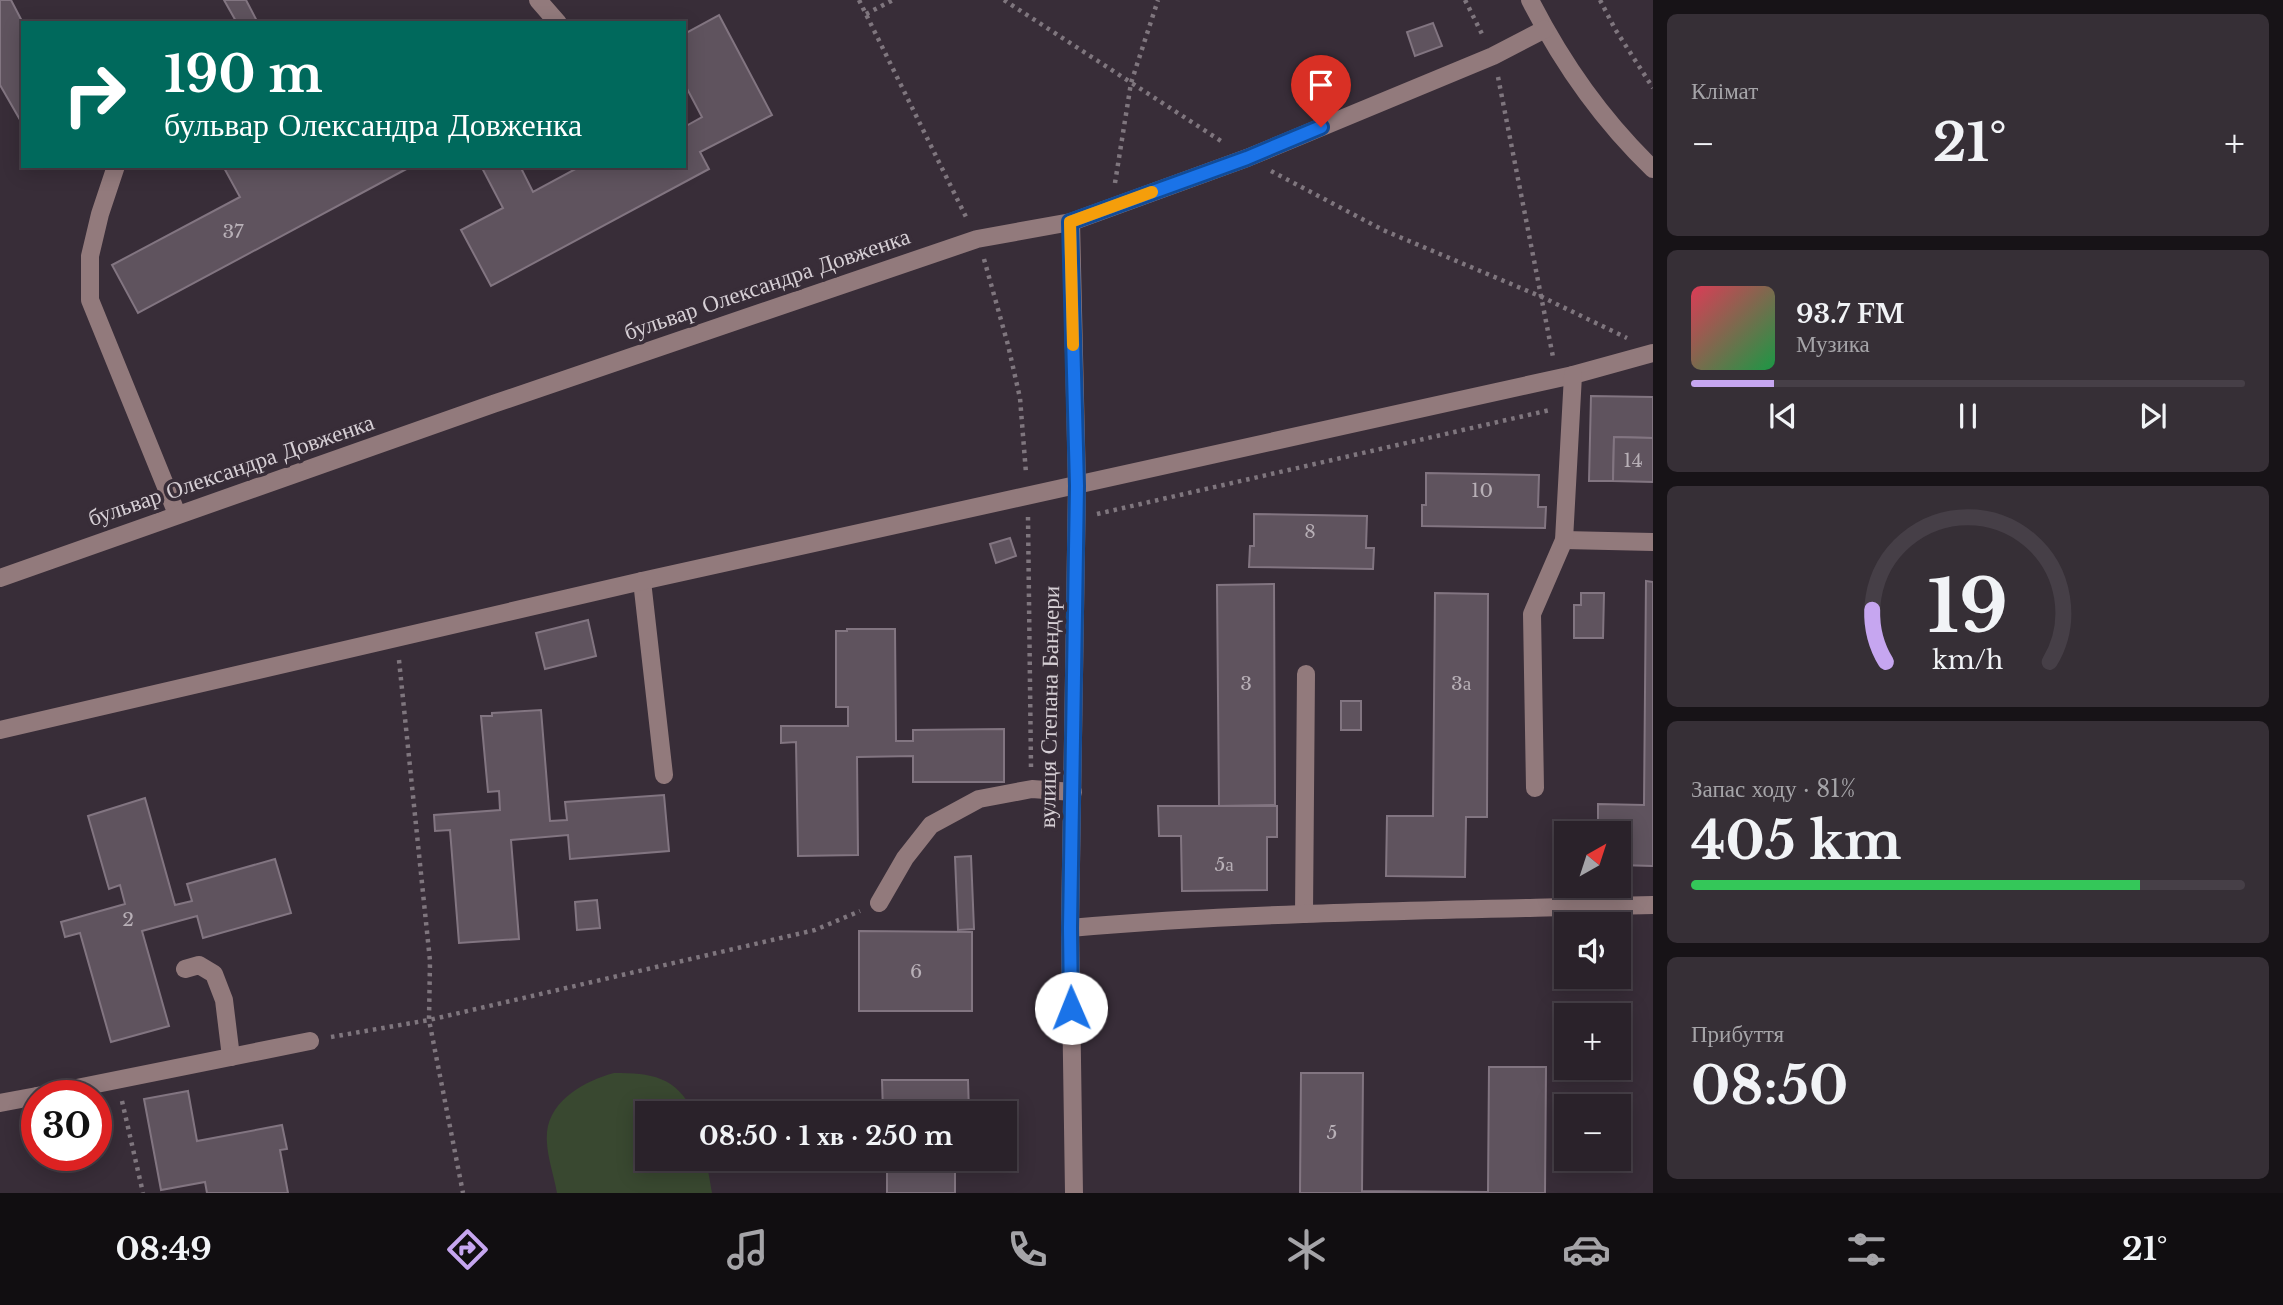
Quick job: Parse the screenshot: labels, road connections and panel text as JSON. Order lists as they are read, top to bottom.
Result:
{
  "streets": {
    "street": ["бульвар Олександра Довженка", "вулиця Степана Бандери"]
  },
  "crossings": [
    ["бульвар Олександра Довженка", "вулиця Степана Бандери"]
  ],
  "house_numbers": [
    "37",
    "14",
    "10",
    "8",
    "3",
    "3а",
    "5а",
    "2",
    "6",
    "5"
  ],
  "north": "top right",
  "page": {
    "tile": [
      "Клімат",
      ["Запас ходу · 81%", "405 km"],
      ["Прибуття", "08:50"]
    ],
    "turn": ["190 m", "бульвар Олександра Довженка"],
    "heat": ["−", "21°", "+"],
    "song": ["93.7 FM", "Музика"],
    "map_buttons": ["+", "−"],
    "limit": "30",
    "trip": "08:50 · 1 хв · 250 m",
    "tabs": ["08:49", "21°"],
    "gauge": ["19", "km/h"]
  }
}
